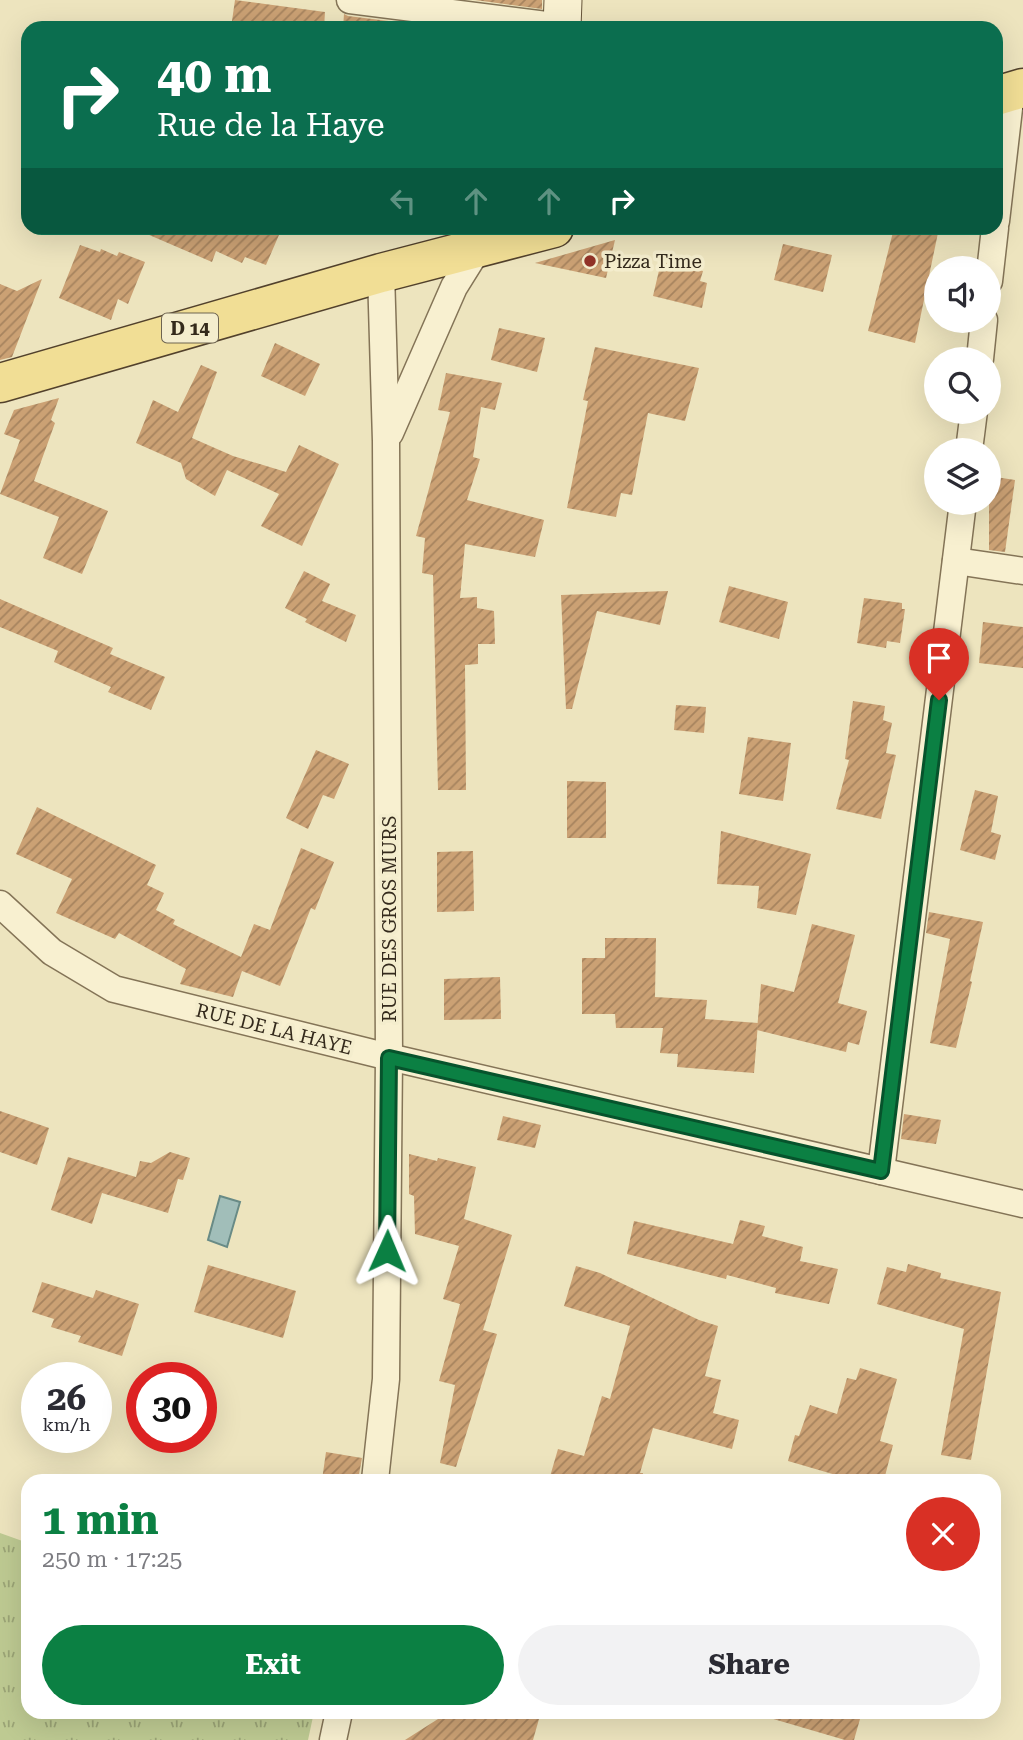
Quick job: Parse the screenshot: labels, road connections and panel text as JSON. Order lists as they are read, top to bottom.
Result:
{
  "streets": {
    "main road": ["D 14"],
    "street": ["RUE DES GROS MURS", "RUE DE LA HAYE"]
  },
  "crossings": [
    ["D 14", "RUE DES GROS MURS"],
    ["RUE DES GROS MURS", "RUE DE LA HAYE"]
  ],
  "places": ["Pizza Time"],
  "page": {
    "turn": ["40 m", "Rue de la Haye"],
    "speed": "26 km/h",
    "limit": "30",
    "heading": ["1 min", "250 m · 17:25"],
    "buttons": ["Exit", "Share"]
  }
}
